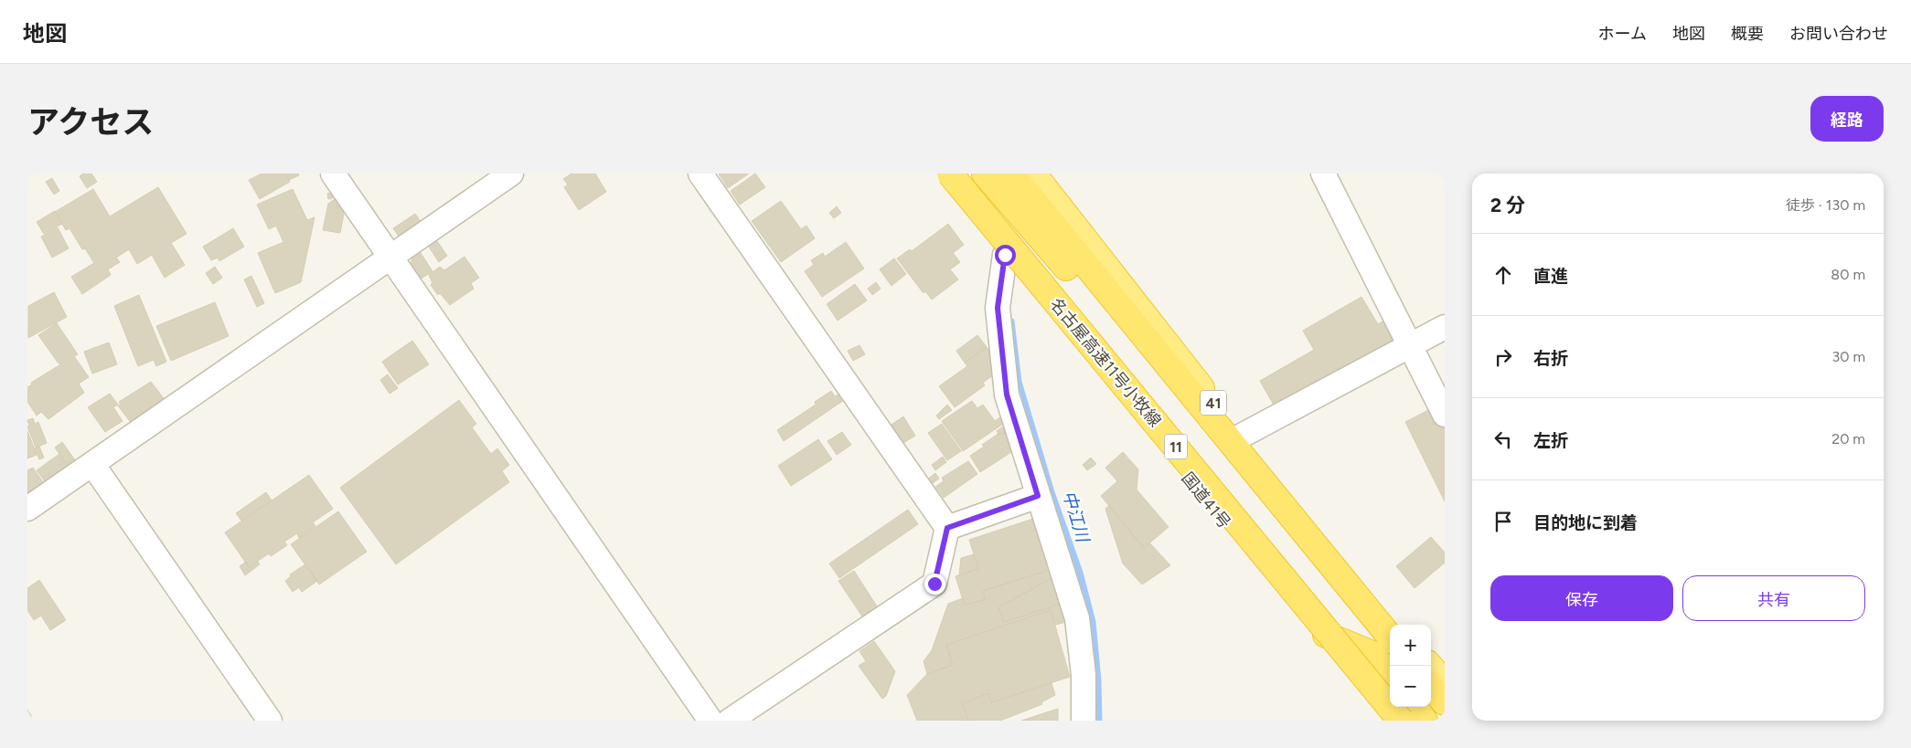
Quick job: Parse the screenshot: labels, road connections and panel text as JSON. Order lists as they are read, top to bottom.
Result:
{
  "streets": {
    "highway": [
      "名古屋高速11号小牧線",
      "41",
      "11",
      "国道41号"
    ]
  },
  "water": ["中江川"],
  "page": {
    "header": "地図",
    "nav": [
      "ホーム",
      "地図",
      "概要",
      "お問い合わせ"
    ],
    "title": "アクセス",
    "buttons": [
      "経路",
      ["保存", "共有"]
    ],
    "heading": ["2 分", "徒歩 · 130 m"],
    "list": [
      ["直進", "80 m"],
      ["右折", "30 m"],
      ["左折", "20 m"],
      "目的地に到着"
    ],
    "map_buttons": ["+", "−"]
  }
}
